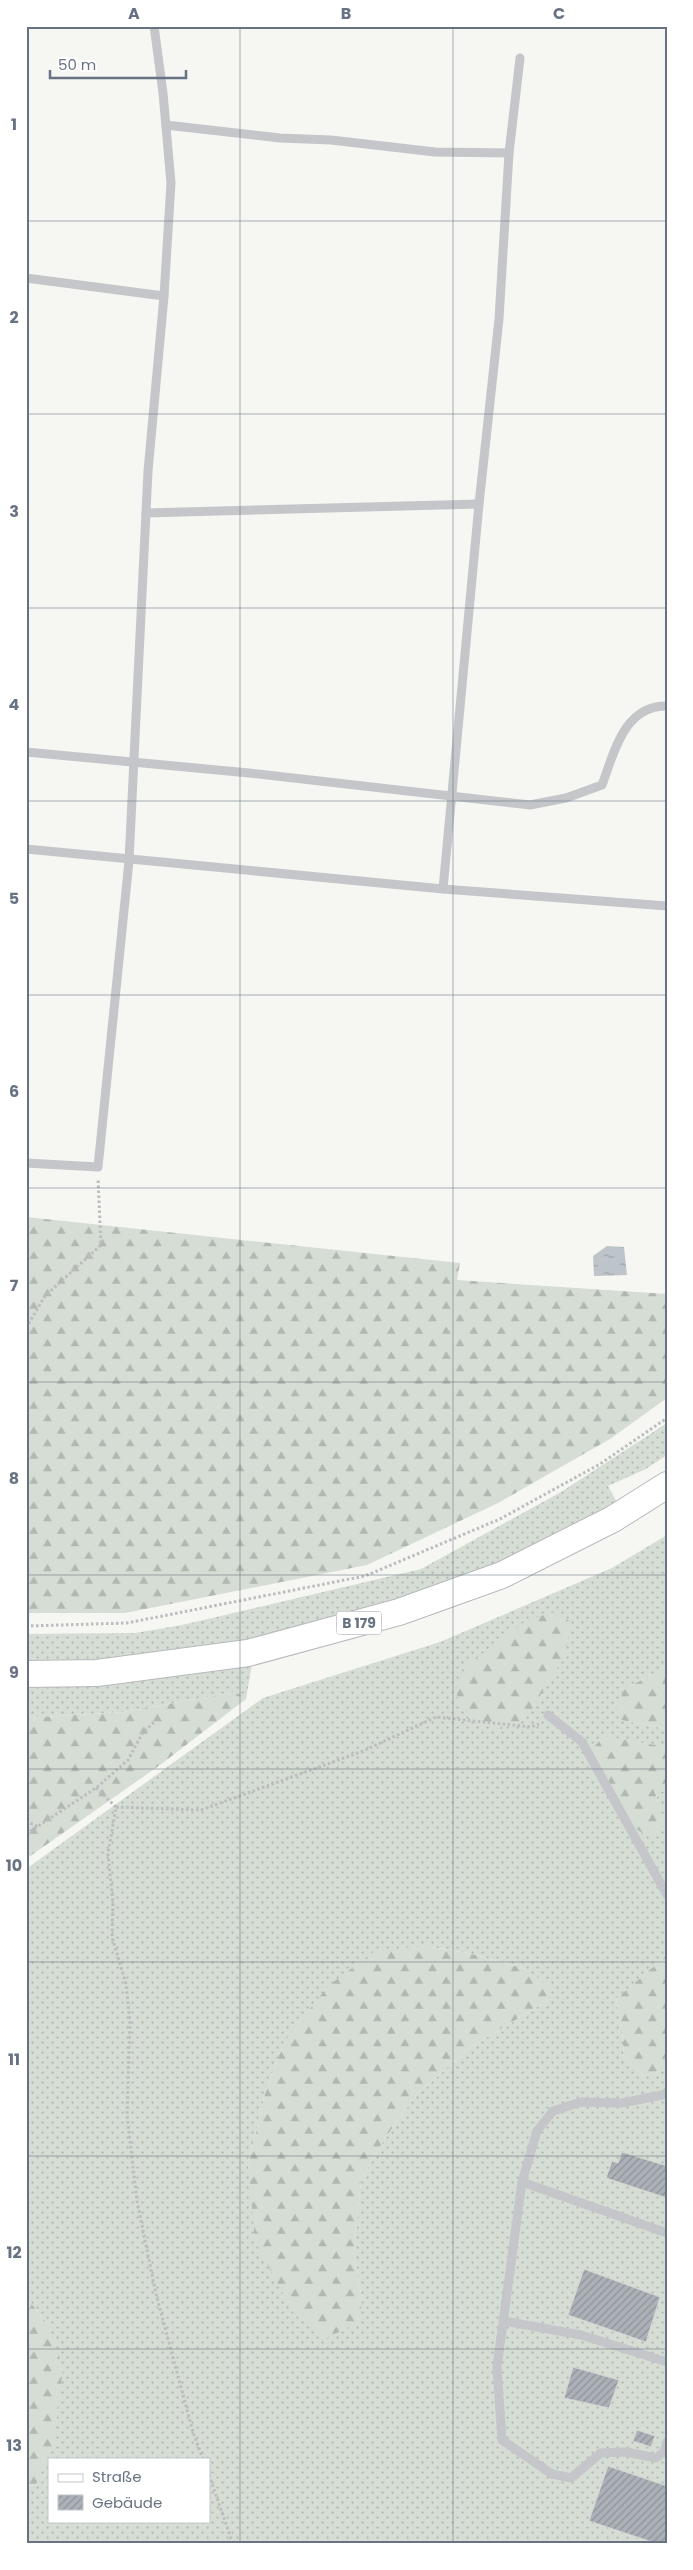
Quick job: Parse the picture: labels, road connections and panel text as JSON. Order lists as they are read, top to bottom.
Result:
{
  "streets": {
    "main road": ["B 179"]
  },
  "legend": ["Straße", "Gebäude"],
  "scale_bar": "50 m",
  "grid": {
    "columns": ["A", "B", "C"],
    "rows": [
      "1",
      "2",
      "3",
      "4",
      "5",
      "6",
      "7",
      "8",
      "9",
      "10",
      "11",
      "12",
      "13"
    ]
  }
}
